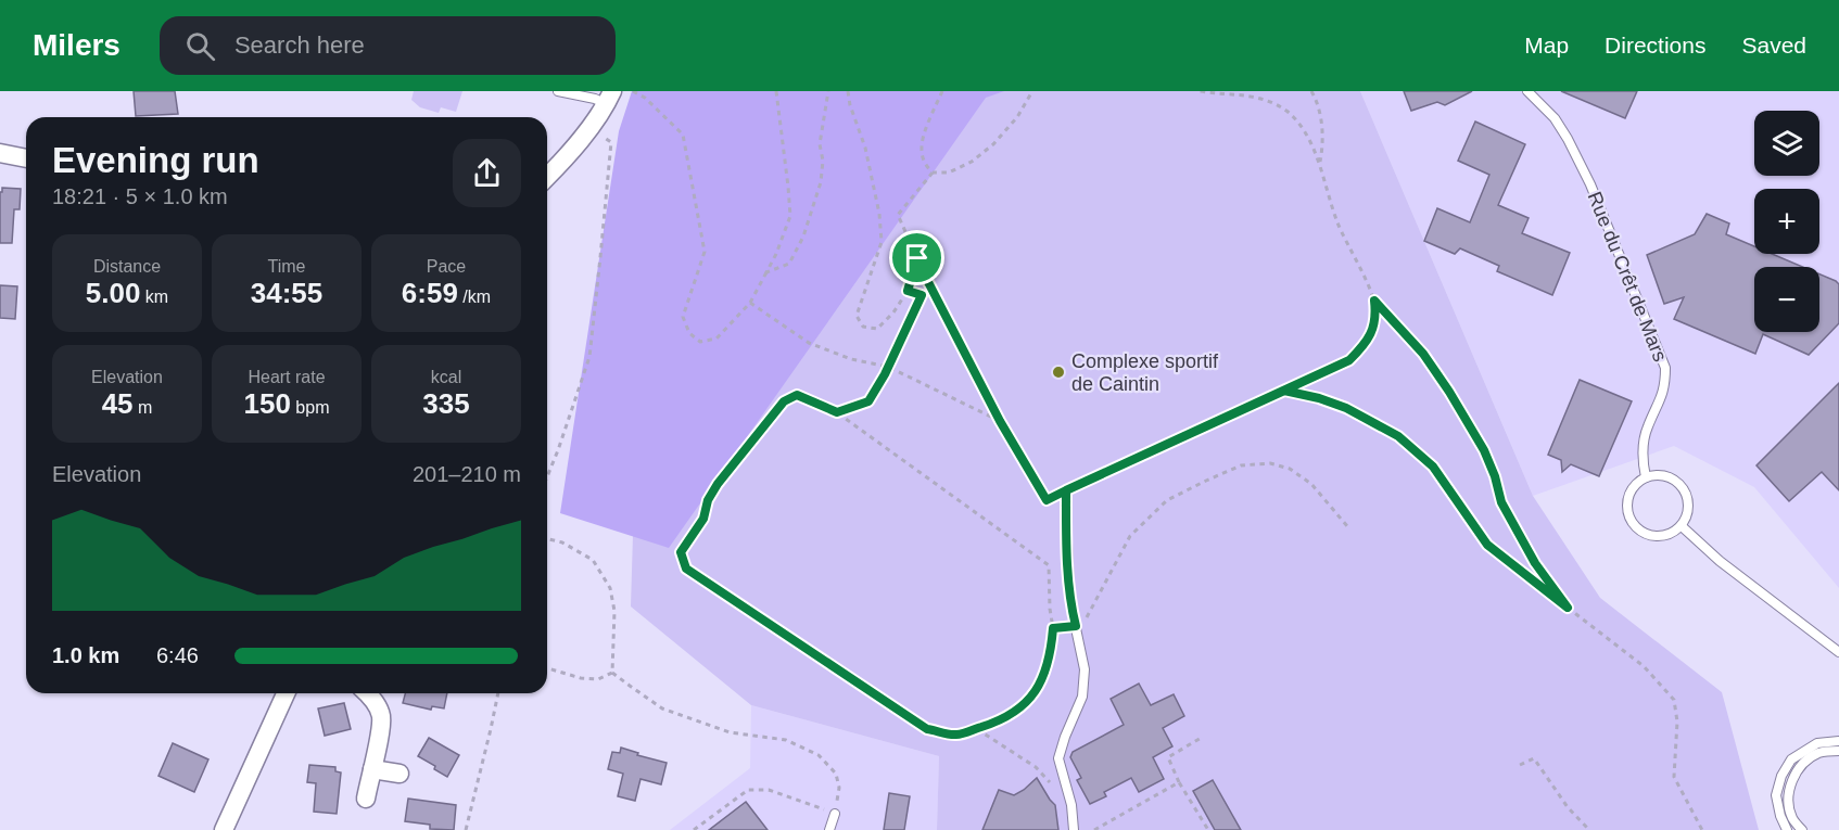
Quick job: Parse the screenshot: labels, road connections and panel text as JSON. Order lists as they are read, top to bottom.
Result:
{
  "streets": {
    "lane": ["Rue du Crêt de Mars"]
  },
  "places": ["Complexe sportif de Caintin"],
  "page": {
    "header": "Milers",
    "search": "Search here",
    "nav": ["Map", "Directions", "Saved"],
    "map_buttons": ["+", "−"],
    "heading": ["Evening run", "18:21 · 5 × 1.0 km"],
    "stats": [
      ["Distance", "5.00 km"],
      ["Time", "34:55"],
      ["Pace", "6:59 /km"],
      ["Elevation", "45 m"],
      ["Heart rate", "150 bpm"],
      ["kcal", "335"]
    ],
    "chart": ["Elevation", "201–210 m"],
    "list": [
      {
        "name": "1.0 km",
        "note": "6:46"
      }
    ]
  }
}
